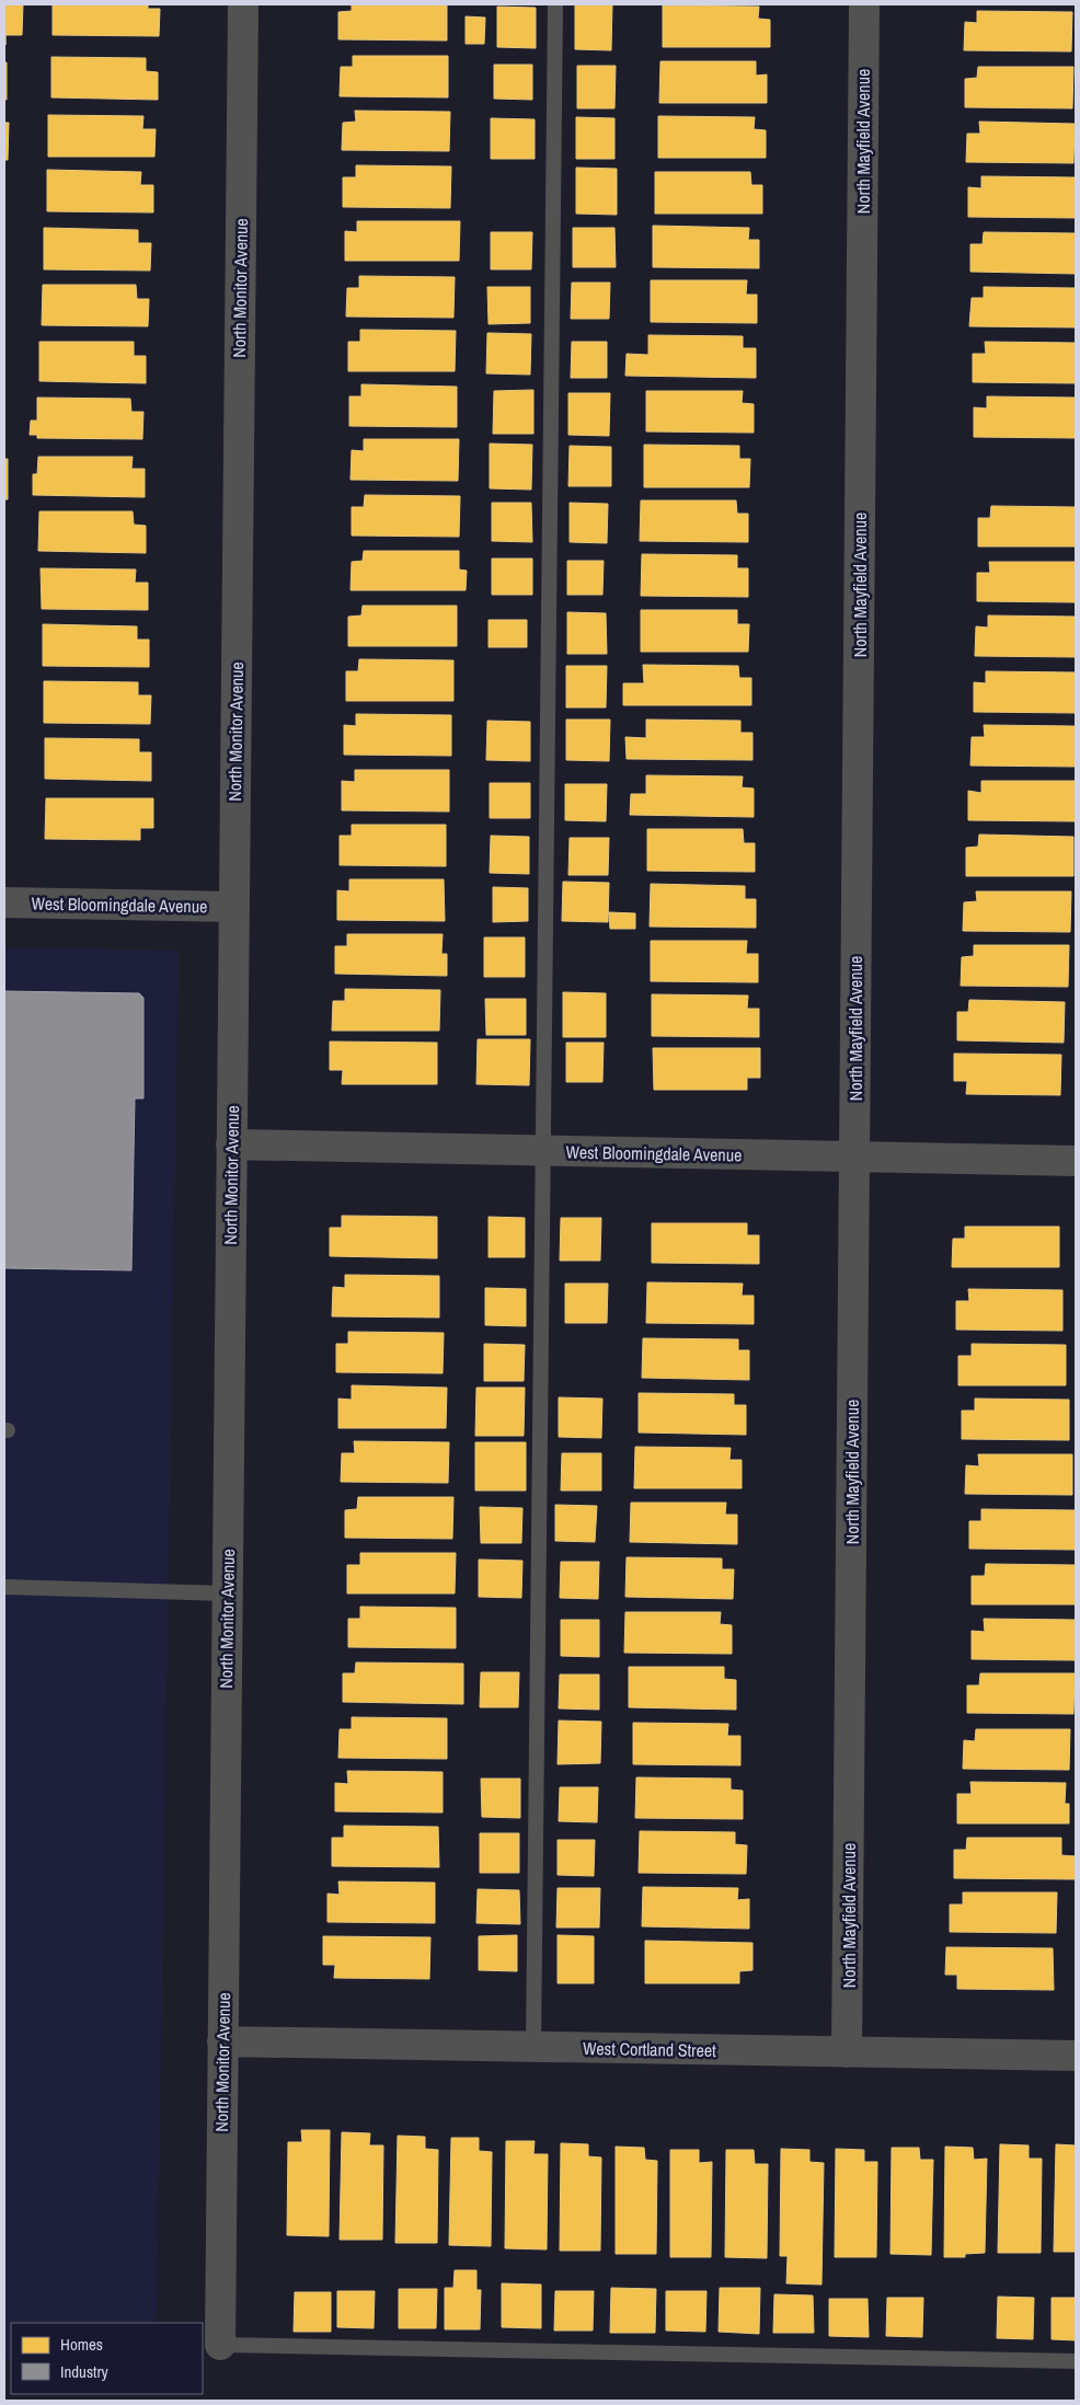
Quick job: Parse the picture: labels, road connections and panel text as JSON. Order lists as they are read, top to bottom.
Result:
{
  "streets": {
    "street": [
      "North Mayfield Avenue",
      "North Monitor Avenue",
      "West Bloomingdale Avenue",
      "West Cortland Street"
    ]
  },
  "crossings": [
    ["North Mayfield Avenue", "West Bloomingdale Avenue"],
    ["North Mayfield Avenue", "West Cortland Street"],
    ["North Monitor Avenue", "West Bloomingdale Avenue"],
    ["North Monitor Avenue", "West Cortland Street"]
  ],
  "legend": ["Homes", "Industry"]
}
